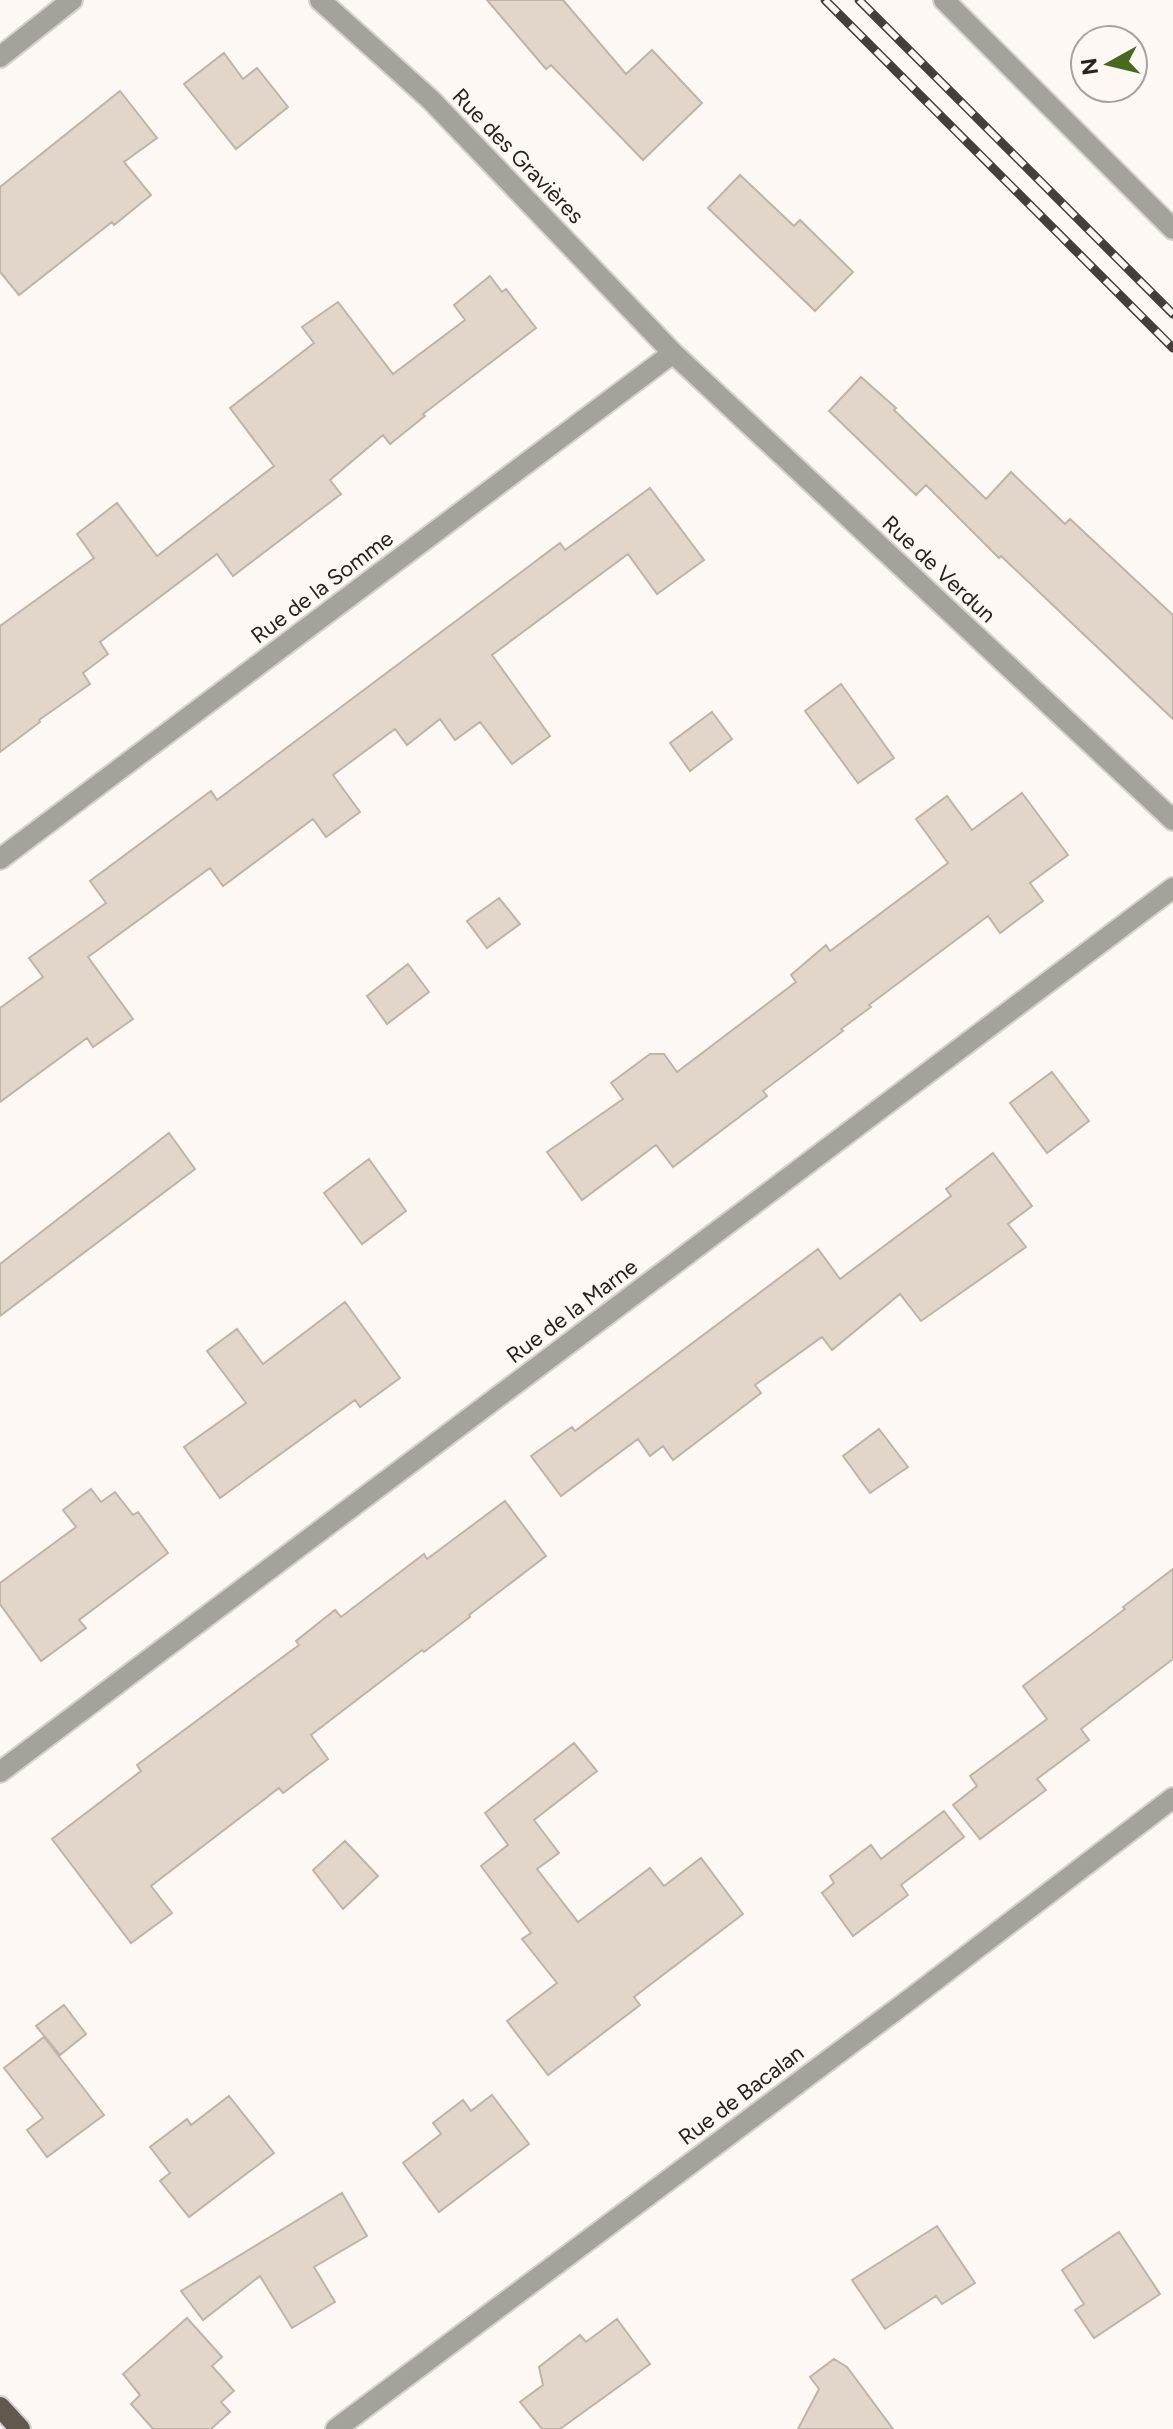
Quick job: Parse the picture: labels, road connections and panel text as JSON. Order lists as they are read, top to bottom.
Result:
{
  "streets": {
    "street": [
      "Rue des Gravières",
      "Rue de Verdun",
      "Rue de la Somme",
      "Rue de la Marne",
      "Rue de Bacalan"
    ]
  },
  "crossings": [
    ["Rue des Gravières", "Rue de Verdun"],
    ["Rue des Gravières", "Rue de la Somme"],
    ["Rue de Verdun", "Rue de la Somme"]
  ],
  "north": "left"
}
